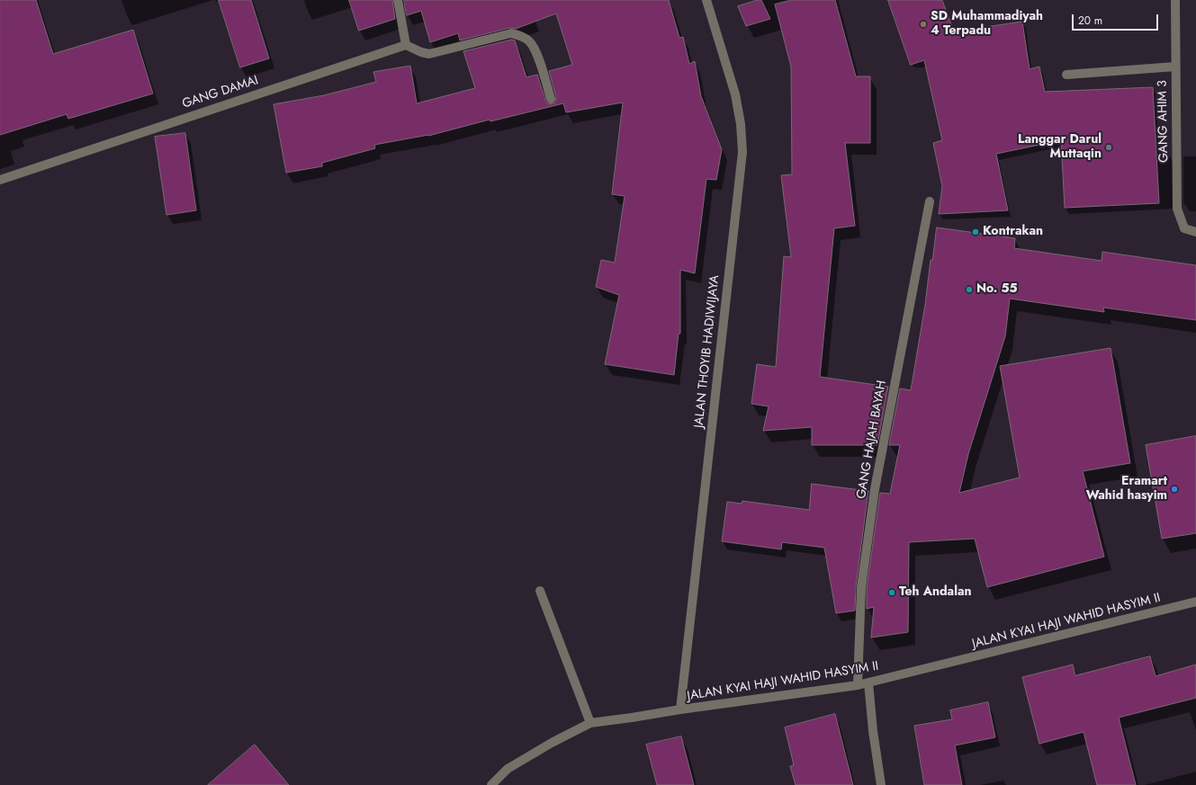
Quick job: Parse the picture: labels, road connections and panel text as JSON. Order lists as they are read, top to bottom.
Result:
{
  "streets": {
    "street": [
      "GANG DAMAI",
      "GANG AHIM 3",
      "JALAN THOYIB HADIWIJAYA",
      "GANG HAJAH BAYAH",
      "JALAN KYAI HAJI WAHID HASYIM II"
    ]
  },
  "crossings": [
    ["JALAN THOYIB HADIWIJAYA", "JALAN KYAI HAJI WAHID HASYIM II"],
    ["GANG HAJAH BAYAH", "JALAN KYAI HAJI WAHID HASYIM II"]
  ],
  "places": [
    "SD Muhammadiyah 4 Terpadu",
    "Langgar Darul Muttaqin",
    "Kontrakan",
    "No. 55",
    "Eramart Wahid hasyim",
    "Teh Andalan"
  ],
  "scale_bar": "20 m"
}
